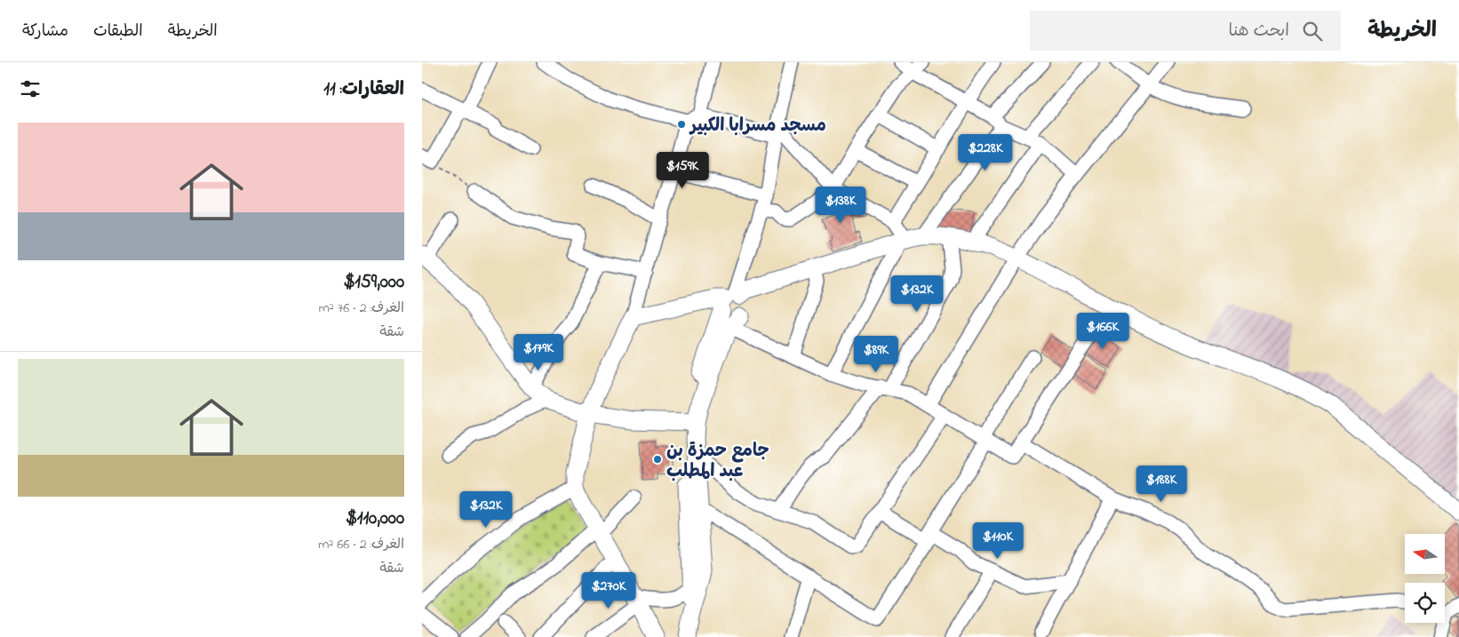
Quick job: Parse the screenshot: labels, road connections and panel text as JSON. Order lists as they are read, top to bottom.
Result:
{
  "places": ["مسجد مسرابا الكبير", "جامع حمزة بن عبد المطلب"],
  "north": "left",
  "page": {
    "header": "الخريطة",
    "search": "ابحث هنا",
    "nav": ["الخريطة", "الطبقات", "مشاركة"],
    "heading": "العقارات: 11",
    "list": [
      {
        "name": "$159,000",
        "note": "الغرف: 2 · 76 m² · شقة"
      },
      {
        "name": "$110,000",
        "note": "الغرف: 2 · 66 m² · شقة"
      }
    ],
    "price": [
      "$228K",
      "$159K",
      "$138K",
      "$132K",
      "$166K",
      "$179K",
      "$89K",
      "$188K",
      "$132K",
      "$110K",
      "$270K"
    ]
  }
}
